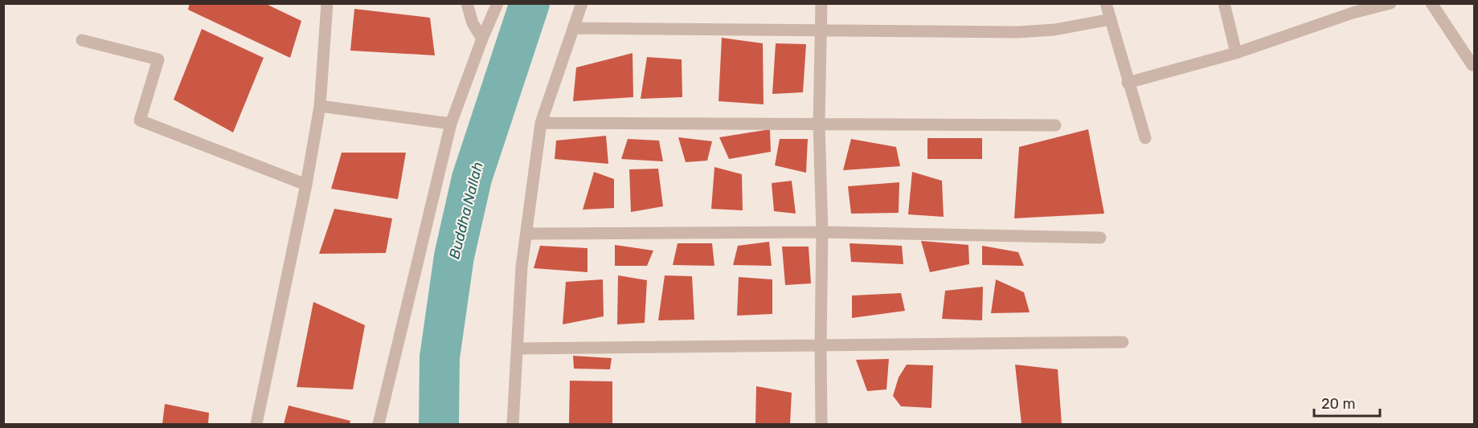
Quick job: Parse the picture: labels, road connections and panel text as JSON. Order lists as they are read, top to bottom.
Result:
{
  "water": ["Buddha Nallah"],
  "scale_bar": "20 m"
}
